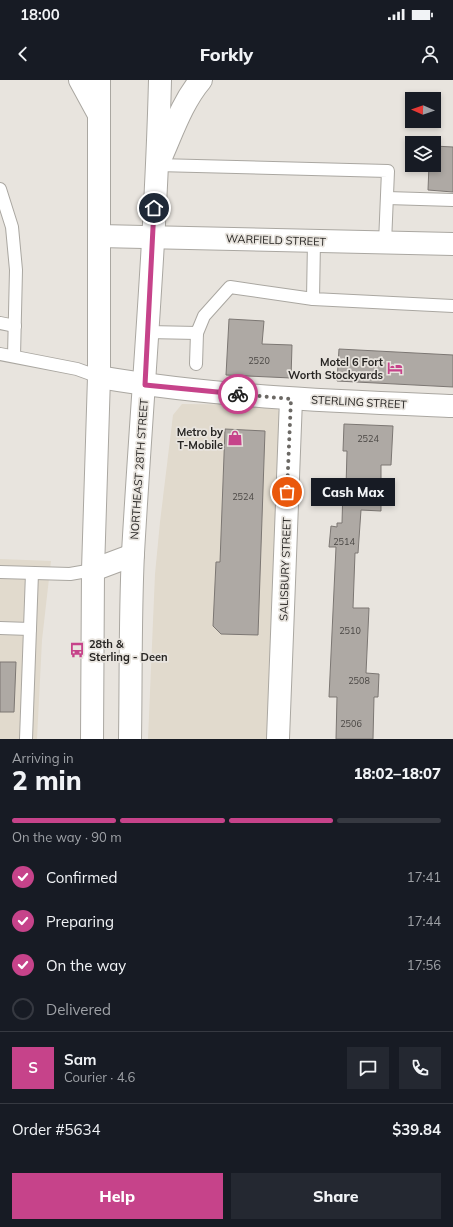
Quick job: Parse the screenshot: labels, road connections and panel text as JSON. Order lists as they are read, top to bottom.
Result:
{
  "streets": {
    "main road": [
      "WARFIELD STREET",
      "STERLING STREET",
      "NORTHEAST 28TH STREET",
      "SALISBURY STREET"
    ]
  },
  "crossings": [
    ["WARFIELD STREET", "NORTHEAST 28TH STREET"],
    ["STERLING STREET", "NORTHEAST 28TH STREET"],
    ["STERLING STREET", "SALISBURY STREET"]
  ],
  "places": {
    "hotel": ["Motel 6 Fort Worth Stockyards"],
    "shop": ["Metro by T-Mobile"],
    "other": ["Cash Max"],
    "bus stop": ["28th & Sterling - Deen"]
  },
  "house_numbers": [
    "2520",
    "2524",
    "2524",
    "2514",
    "2510",
    "2508",
    "2506"
  ],
  "north": "left",
  "page": {
    "status": "18:00",
    "header": "Forkly",
    "bubble": "Cash Max",
    "heading": ["2 min", "Arriving in", "18:02–18:07"],
    "panel": [
      "Sam",
      "Courier · 4.6",
      "Order #5634",
      "$39.84"
    ],
    "bar": "On the way · 90 m",
    "list": [
      ["Confirmed", "17:41"],
      ["Preparing", "17:44"],
      ["On the way", "17:56"],
      "Delivered"
    ],
    "round": "S",
    "buttons": ["Help", "Share"]
  }
}
